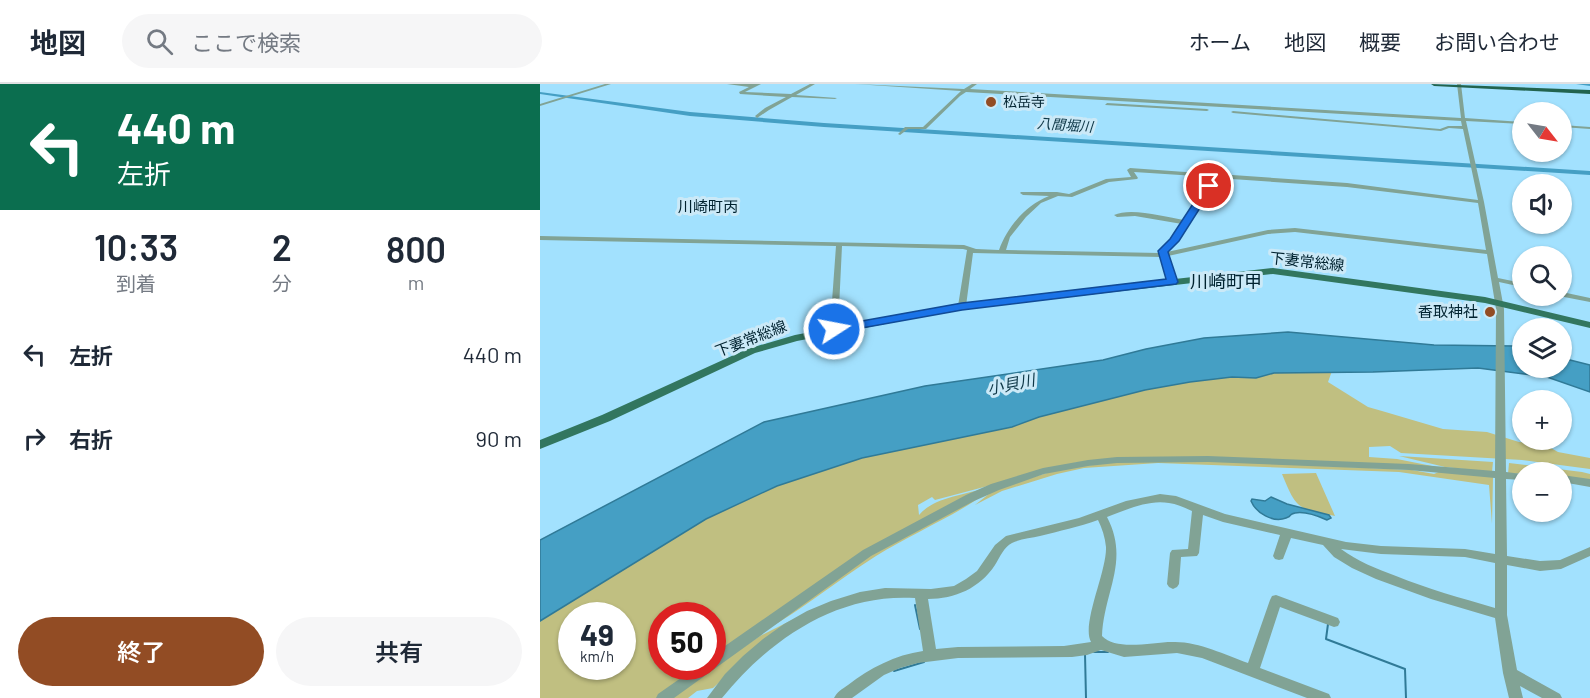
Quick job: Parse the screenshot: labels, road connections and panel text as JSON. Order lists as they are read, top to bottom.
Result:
{
  "streets": {
    "main road": ["下妻常総線"]
  },
  "districts": ["川崎町丙", "川崎町甲"],
  "water": ["八間堀川", "小貝川"],
  "places": ["松岳寺", "香取神社"],
  "north": "bottom right",
  "page": {
    "header": "地図",
    "search": "ここで検索",
    "nav": [
      "ホーム",
      "地図",
      "概要",
      "お問い合わせ"
    ],
    "turn": ["440 m", "左折"],
    "map_buttons": ["+", "−"],
    "eta": [
      "10:33",
      "到着",
      "2",
      "分",
      "800",
      "m"
    ],
    "list": [
      {
        "name": "左折",
        "value": "440 m"
      },
      {
        "name": "右折",
        "value": "90 m"
      }
    ],
    "speed": "49 km/h",
    "limit": "50",
    "buttons": ["終了", "共有"]
  }
}
